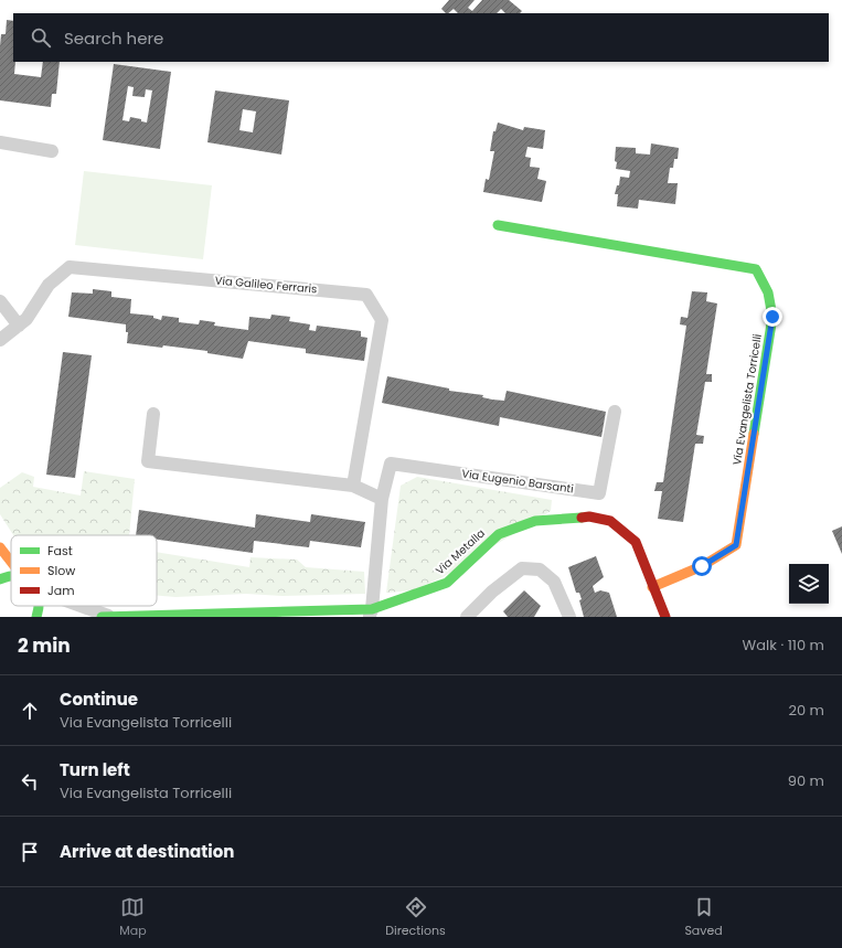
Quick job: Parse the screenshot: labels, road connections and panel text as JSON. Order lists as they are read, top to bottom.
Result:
{
  "streets": {
    "street": [
      "Via Galileo Ferraris",
      "Via Evangelista Torricelli",
      "Via Eugenio Barsanti",
      "Via Metalla"
    ]
  },
  "crossings": [
    ["Via Evangelista Torricelli", "Via Metalla"],
    ["Via Eugenio Barsanti", "Via Metalla"]
  ],
  "legend": ["Fast", "Slow", "Jam"],
  "page": {
    "search": "Search here",
    "heading": ["2 min", "Walk · 110 m"],
    "list": [
      ["Continue", "Via Evangelista Torricelli", "20 m"],
      ["Turn left", "Via Evangelista Torricelli", "90 m"],
      "Arrive at destination"
    ],
    "nav": ["Map", "Directions", "Saved"]
  }
}
